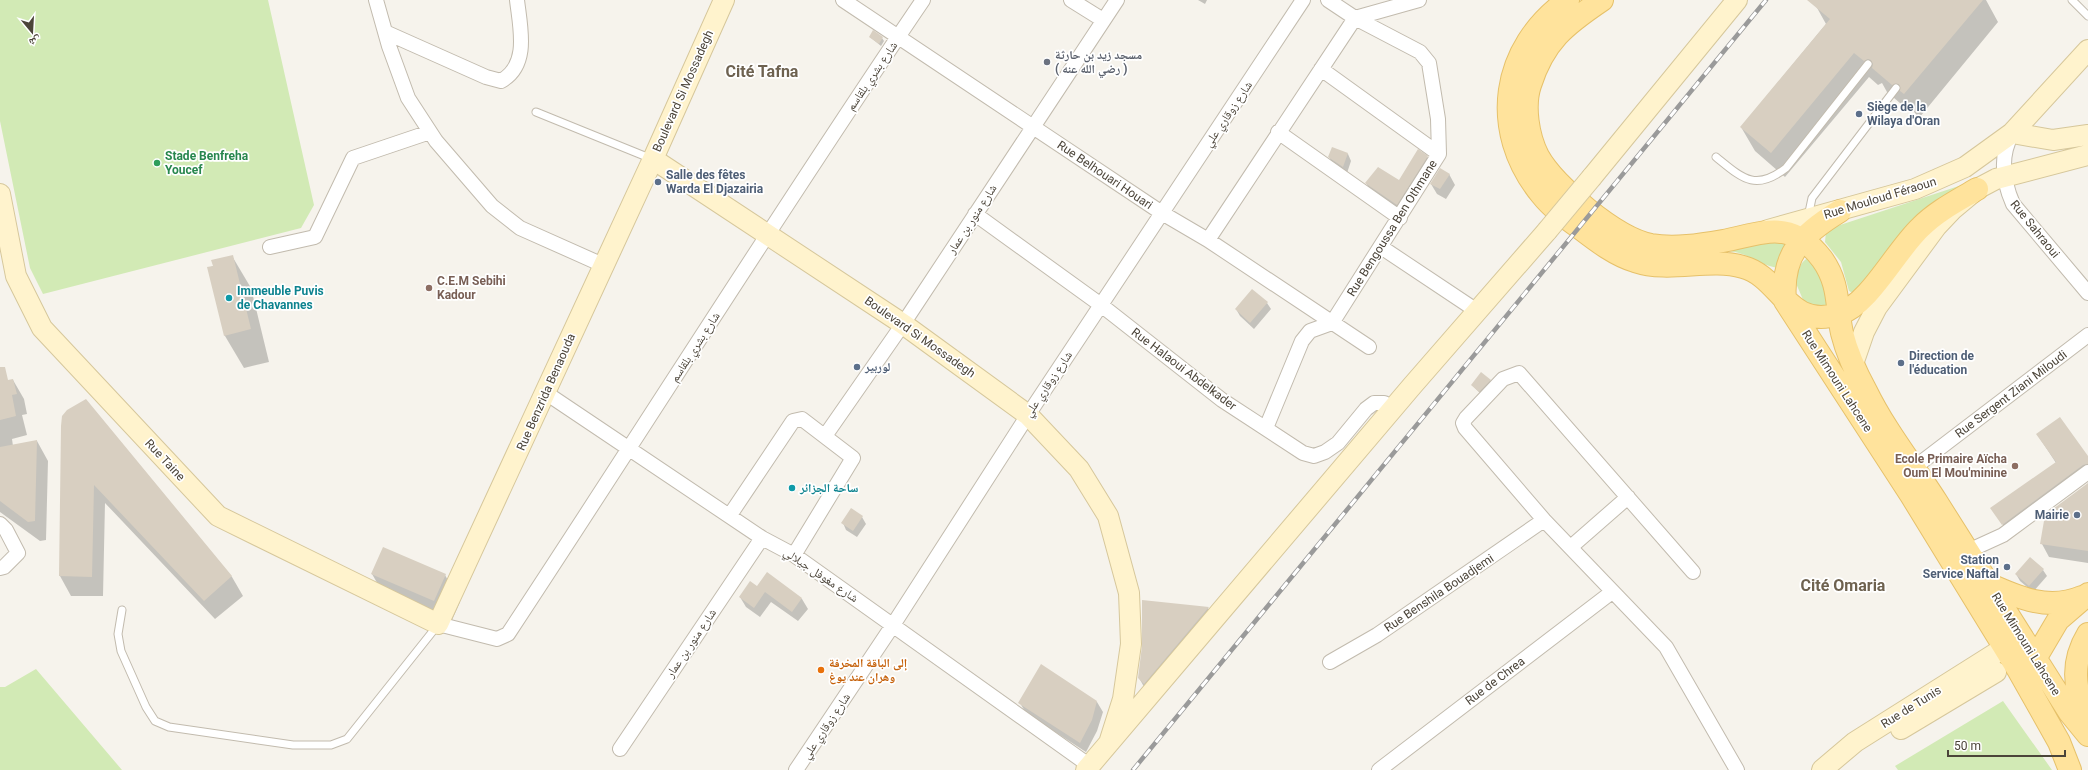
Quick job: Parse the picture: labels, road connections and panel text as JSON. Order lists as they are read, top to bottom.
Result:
{
  "streets": {
    "main road": ["Rue Mimouni Lahcene"],
    "street": [
      "شارع بشري بلقاسم",
      "Boulevard Si Mossadegh",
      "شارع زوقاري علي",
      "Rue Belhouari Houari",
      "Rue Mouloud Féraoun",
      "شارع منور بن عمار",
      "Rue Bengoussa Ben Othmane",
      "Rue Sahraoui",
      "Rue Halaoui Abdelkader",
      "Rue Benzrida Benaouda",
      "Rue Sergent Ziani Miloudi",
      "Rue Taine",
      "شارع مغوفل جيلالي",
      "Rue Benshila Bouadjemi",
      "Rue de Chrea",
      "Rue de Tunis"
    ]
  },
  "crossings": [
    ["شارع بشري بلقاسم", "Boulevard Si Mossadegh"],
    ["شارع بشري بلقاسم", "Rue Belhouari Houari"],
    ["شارع بشري بلقاسم", "Rue Benzrida Benaouda"],
    ["شارع بشري بلقاسم", "Rue Taine"],
    ["شارع بشري بلقاسم", "شارع مغوفل جيلالي"],
    ["Boulevard Si Mossadegh", "شارع زوقاري علي"],
    ["Boulevard Si Mossadegh", "شارع منور بن عمار"],
    ["Boulevard Si Mossadegh", "Rue Benzrida Benaouda"],
    ["شارع زوقاري علي", "Rue Belhouari Houari"],
    ["شارع زوقاري علي", "Rue Halaoui Abdelkader"],
    ["شارع زوقاري علي", "شارع مغوفل جيلالي"],
    ["Rue Belhouari Houari", "شارع منور بن عمار"],
    ["Rue Belhouari Houari", "Rue Bengoussa Ben Othmane"],
    ["Rue Mouloud Féraoun", "Rue Sahraoui"],
    ["شارع منور بن عمار", "Rue Halaoui Abdelkader"],
    ["شارع منور بن عمار", "شارع مغوفل جيلالي"],
    ["Rue Mimouni Lahcene", "Rue Sergent Ziani Miloudi"],
    ["Rue Mimouni Lahcene", "Rue de Tunis"],
    ["Rue Benzrida Benaouda", "Rue Taine"],
    ["Rue Benzrida Benaouda", "شارع مغوفل جيلالي"]
  ],
  "districts": ["Cité Tafna", "Cité Omaria"],
  "places": [
    "مسجد زيد بن حارثة ( رضي الله عنه )",
    "Siège de la Wilaya d'Oran",
    "Stade Benfreha Youcef",
    "Salle des fêtes Warda El Djazairia",
    "C.E.M Sebihi Kadour",
    "Immeuble Puvis de Chavannes",
    "Direction de l'éducation",
    "لوربير",
    "Ecole Primaire Aïcha Oum El Mou'minine",
    "ساحة الجزائر",
    "Mairie",
    "Station Service Naftal",
    "إلى الباقة المخرفة وهران عند يوغ"
  ],
  "scale_bar": "50 m",
  "north": "bottom"
}
